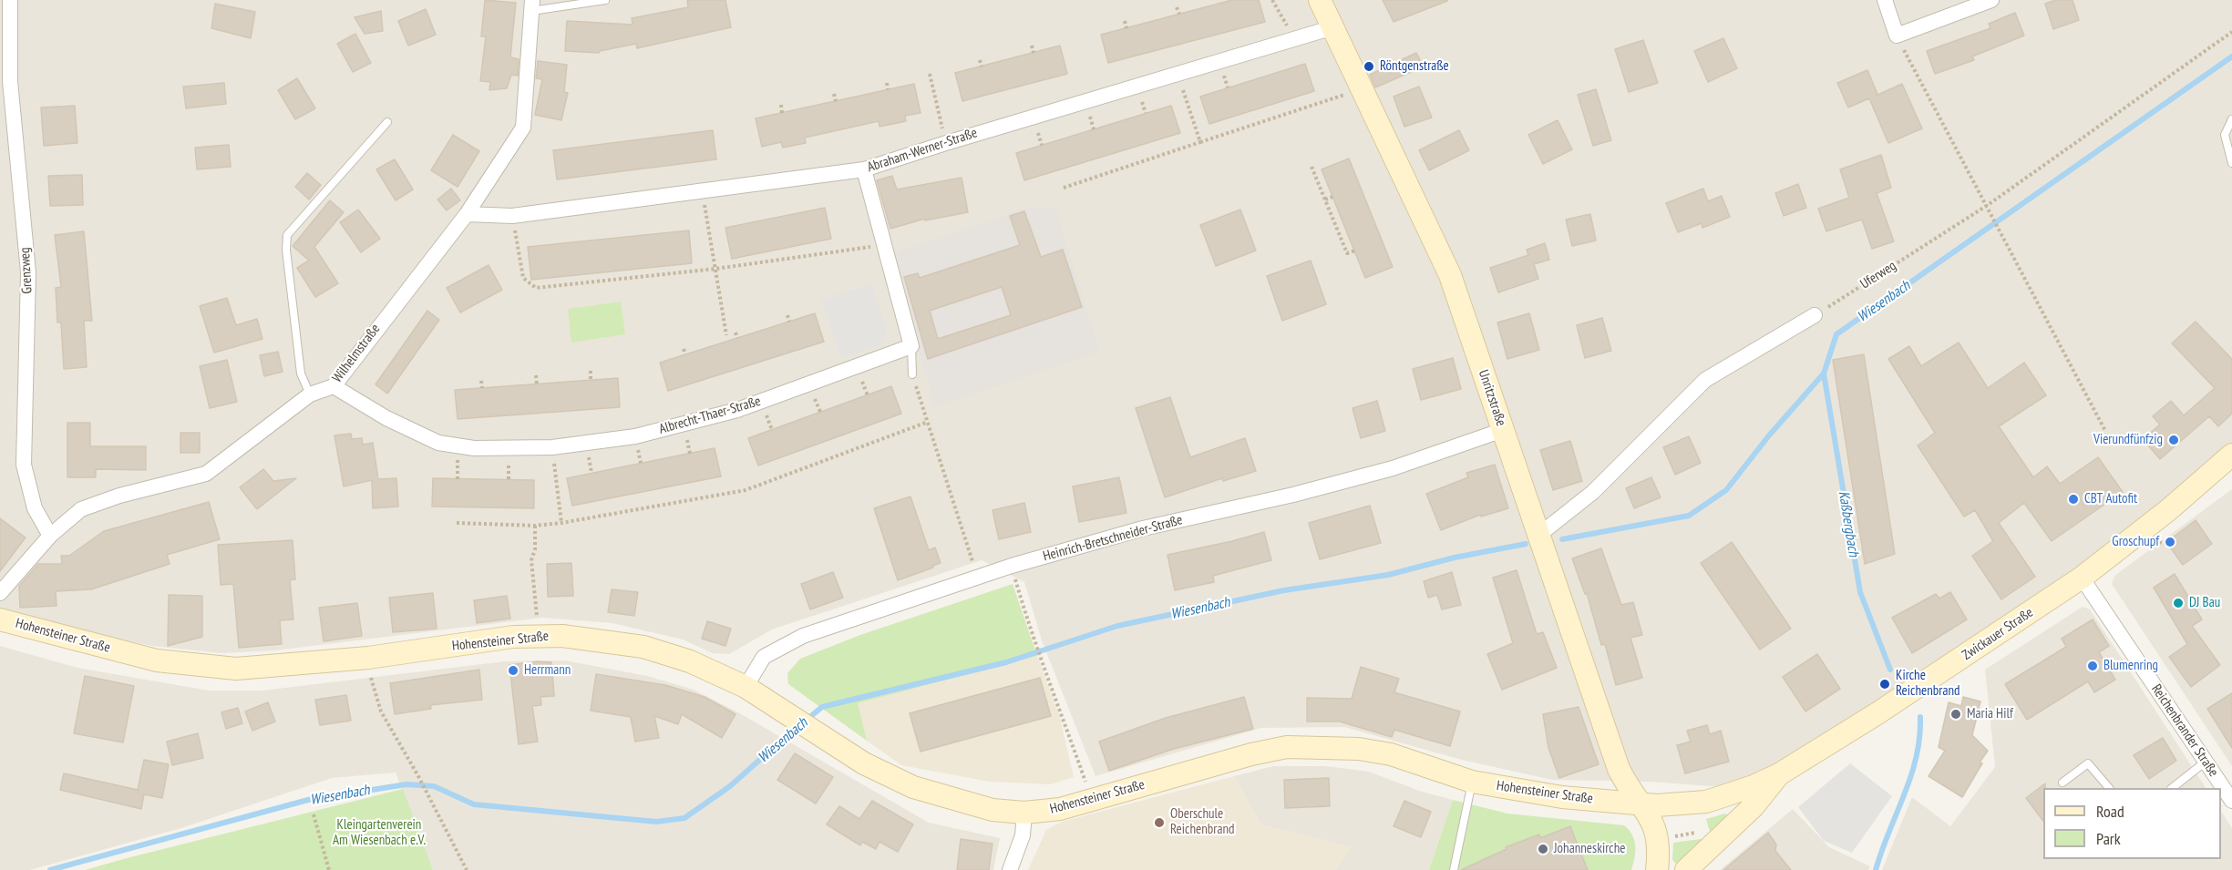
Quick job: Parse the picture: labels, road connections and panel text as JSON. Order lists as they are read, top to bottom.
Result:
{
  "streets": {
    "main road": ["Unritzstraße", "Zwickauer Straße", "Hohensteiner Straße"],
    "street": [
      "Abraham-Werner-Straße",
      "Grenzweg",
      "Wilhelmstraße",
      "Albrecht-Thaer-Straße",
      "Heinrich-Bretschneider-Straße",
      "Reichenbrander Straße"
    ],
    "path": ["Uferweg"]
  },
  "crossings": [
    ["Abraham-Werner-Straße", "Wilhelmstraße"],
    ["Abraham-Werner-Straße", "Unritzstraße"],
    ["Grenzweg", "Wilhelmstraße"],
    ["Wilhelmstraße", "Albrecht-Thaer-Straße"],
    ["Unritzstraße", "Heinrich-Bretschneider-Straße"],
    ["Unritzstraße", "Hohensteiner Straße"],
    ["Heinrich-Bretschneider-Straße", "Hohensteiner Straße"],
    ["Zwickauer Straße", "Hohensteiner Straße"],
    ["Zwickauer Straße", "Reichenbrander Straße"]
  ],
  "water": ["Wiesenbach", "Kaßbergbach"],
  "parks": ["Kleingartenverein Am Wiesenbach e.V."],
  "places": [
    "Röntgenstraße",
    "Vierundfünfzig",
    "CBT Autofit",
    "Groschupf",
    "DJ Bau",
    "Blumenring",
    "Herrmann",
    "Kirche Reichenbrand",
    "Maria Hilf",
    "Oberschule Reichenbrand",
    "Johanneskirche"
  ],
  "legend": ["Road", "Park"]
}
